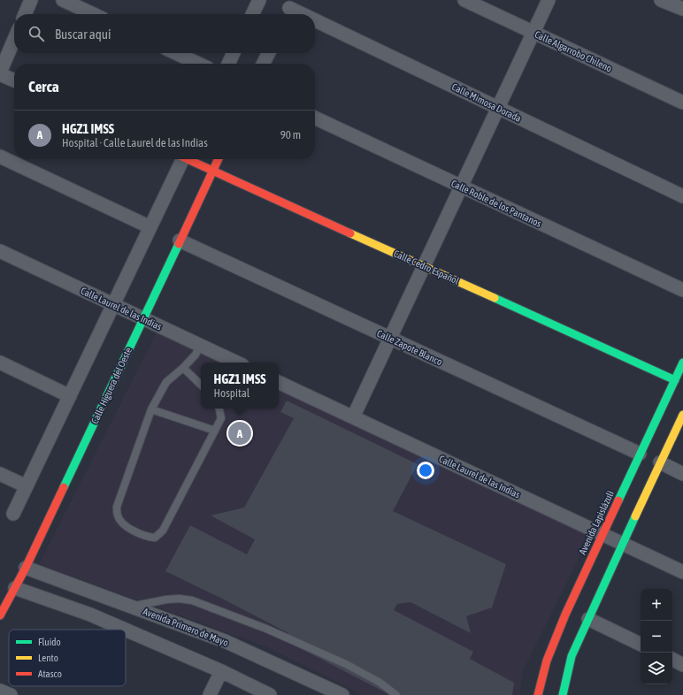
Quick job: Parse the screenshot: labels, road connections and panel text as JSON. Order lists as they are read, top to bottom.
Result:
{
  "streets": {
    "street": [
      "Calle Algarrobo Chileno",
      "Calle Mimosa Dorada",
      "Calle Roble de los Pantanos",
      "Calle Cedro Español",
      "Calle Laurel de las Indias",
      "Calle Zapote Blanco",
      "Calle Higuera del Oeste",
      "Avenida Lapislázuli",
      "Avenida Primero de Mayo"
    ]
  },
  "crossings": [
    ["Calle Cedro Español", "Calle Higuera del Oeste"],
    ["Calle Cedro Español", "Avenida Lapislázuli"],
    ["Calle Laurel de las Indias", "Calle Higuera del Oeste"],
    ["Calle Laurel de las Indias", "Avenida Lapislázuli"],
    ["Calle Zapote Blanco", "Calle Higuera del Oeste"],
    ["Calle Zapote Blanco", "Avenida Lapislázuli"],
    ["Calle Higuera del Oeste", "Avenida Primero de Mayo"]
  ],
  "legend": ["Fluido", "Lento", "Atasco"],
  "page": {
    "search": "Buscar aquí",
    "heading": "Cerca",
    "list": [
      {
        "mark": "A",
        "name": "HGZ1 IMSS",
        "note": "Hospital · Calle Laurel de las Indias",
        "value": "90 m"
      }
    ],
    "popup": ["HGZ1 IMSS", "Hospital"],
    "pins": "A",
    "map_buttons": ["+", "−"]
  }
}
